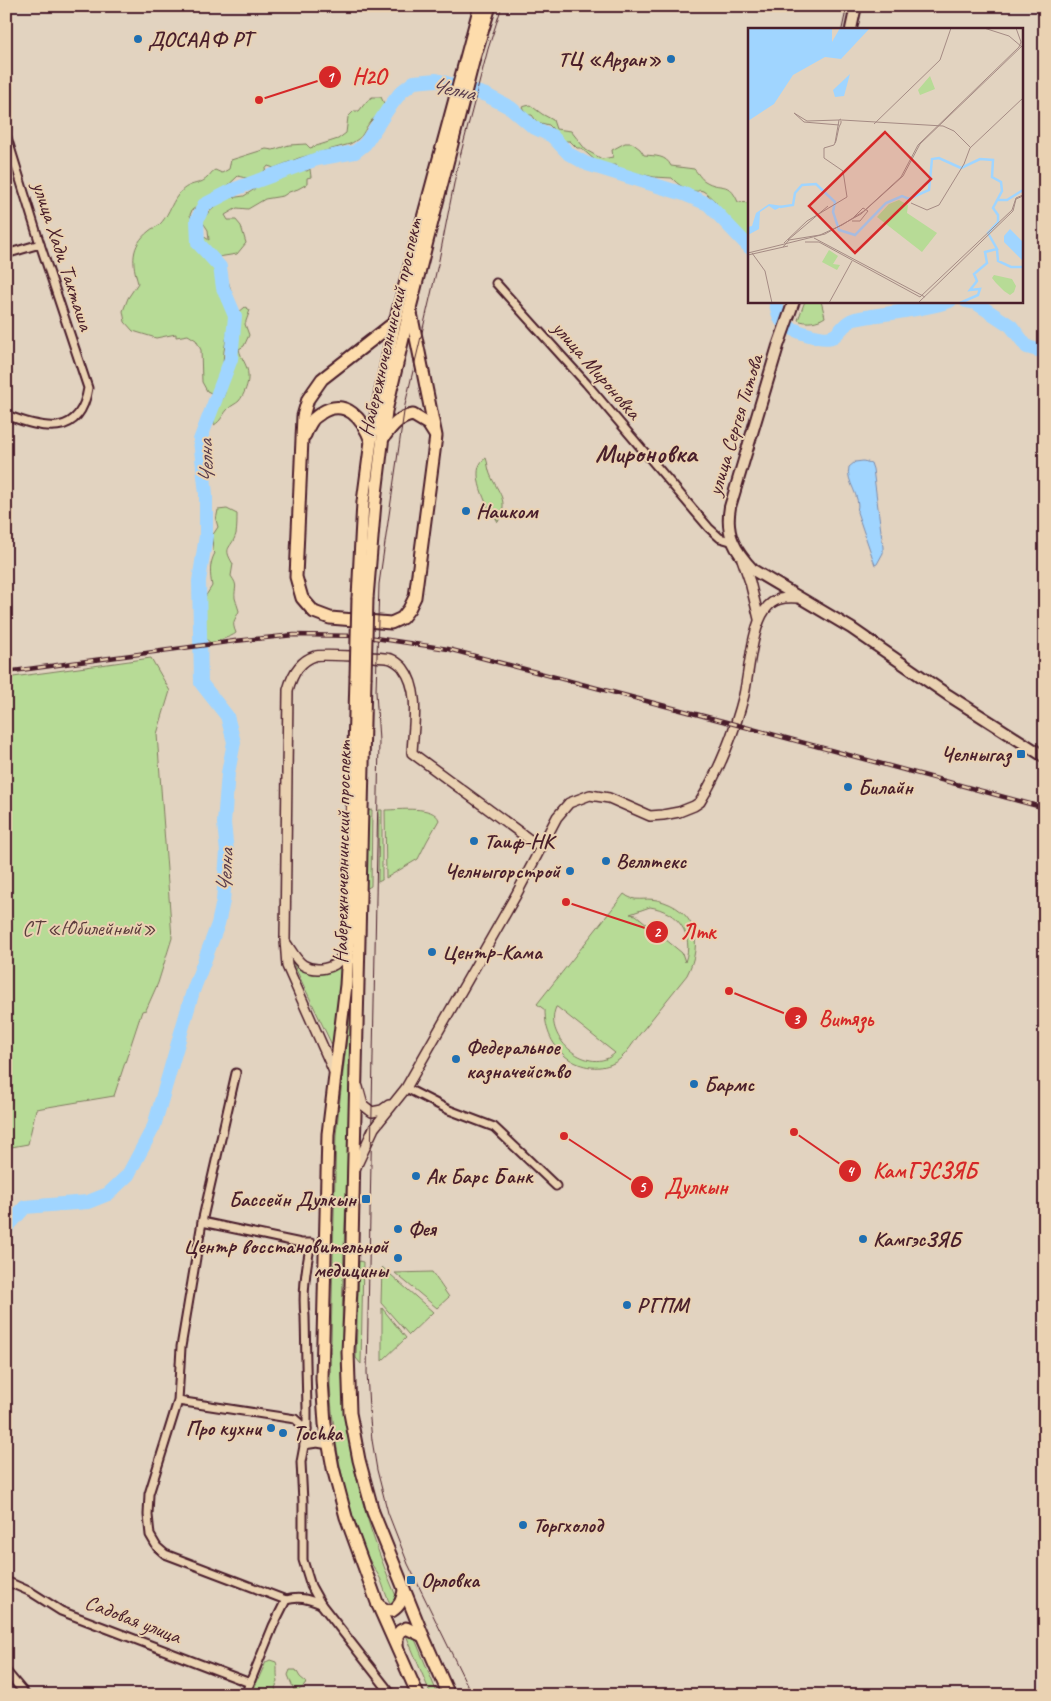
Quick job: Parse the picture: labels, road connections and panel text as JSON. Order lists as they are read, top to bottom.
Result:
{
  "streets": {
    "main road": ["Набережночелнинский проспект", "улица Сергея Титова"],
    "street": ["улица Хади Такташа", "улица Мироновка", "Садовая улица"]
  },
  "crossings": [
    ["улица Мироновка", "улица Сергея Титова"]
  ],
  "districts": ["Мироновка"],
  "water": ["Челна"],
  "parks": ["СТ «Юбилейный»"],
  "places": {
    "other": [
      "ДОСААФ РТ",
      "ТЦ «Арзан»",
      "H2O",
      "Наиком",
      "Билайн",
      "Таиф-НК",
      "Веллтекс",
      "Челныгорстрой",
      "Лтк",
      "Центр-Кама",
      "Витязь",
      "Федеральное казначейство",
      "Бармс",
      "КамГЭСЗЯБ",
      "Дулкын",
      "Ак Барс Банк",
      "Фея",
      "КамгэсЗЯБ",
      "Центр восстановительной медицины",
      "РГПМ",
      "Про кухни",
      "Tochka",
      "Торгхолод"
    ],
    "transit": ["Челныгаз", "Бассейн Дулкын", "Орловка"]
  }
}
